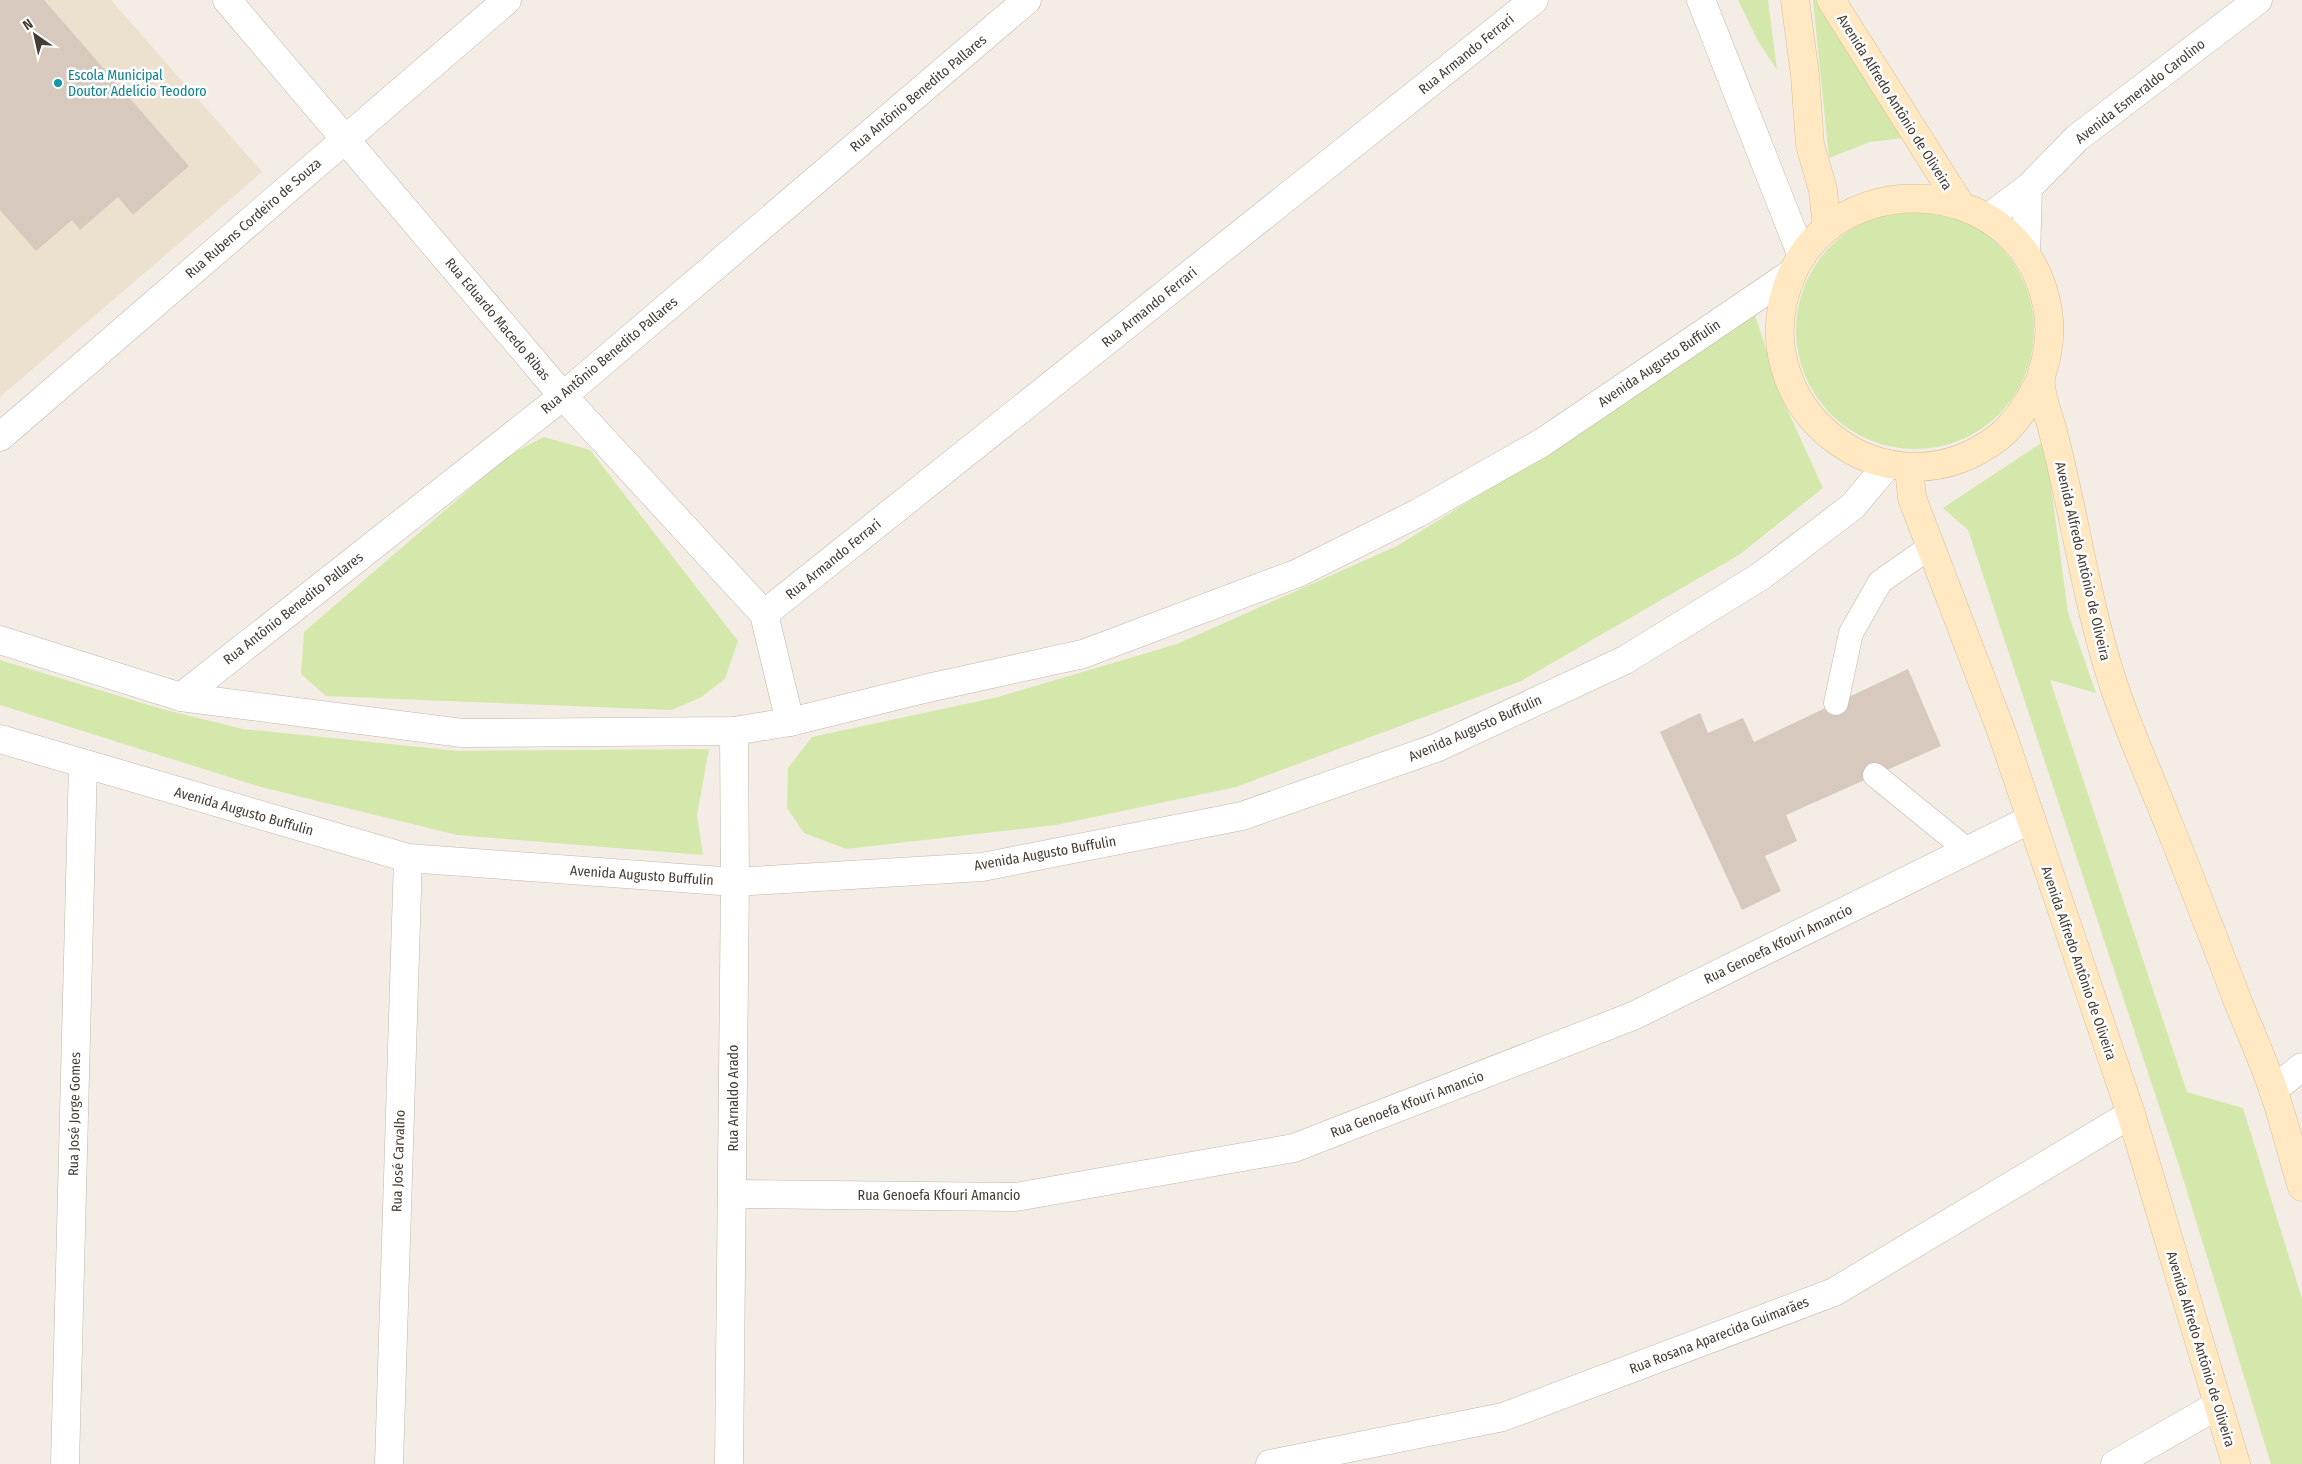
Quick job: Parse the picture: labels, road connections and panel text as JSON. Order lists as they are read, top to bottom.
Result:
{
  "streets": {
    "main road": ["Avenida Alfredo Antônio de Oliveira"],
    "street": [
      "Rua Armando Ferrari",
      "Avenida Esmeraldo Carolino",
      "Rua Antônio Benedito Pallares",
      "Rua Rubens Cordeiro de Souza",
      "Rua Eduardo Macedo Ribas",
      "Avenida Augusto Buffulin",
      "Rua Genoefa Kfouri Amancio",
      "Rua Arnaldo Arado",
      "Rua José Jorge Gomes",
      "Rua José Carvalho",
      "Rua Rosana Aparecida Guimarães"
    ]
  },
  "crossings": [
    ["Rua Armando Ferrari", "Rua Eduardo Macedo Ribas"],
    ["Rua Antônio Benedito Pallares", "Rua Eduardo Macedo Ribas"],
    ["Rua Antônio Benedito Pallares", "Avenida Augusto Buffulin"],
    ["Avenida Alfredo Antônio de Oliveira", "Avenida Augusto Buffulin"],
    ["Avenida Alfredo Antônio de Oliveira", "Rua Genoefa Kfouri Amancio"],
    ["Avenida Alfredo Antônio de Oliveira", "Rua Rosana Aparecida Guimarães"],
    ["Rua Rubens Cordeiro de Souza", "Rua Eduardo Macedo Ribas"],
    ["Rua Eduardo Macedo Ribas", "Avenida Augusto Buffulin"],
    ["Avenida Augusto Buffulin", "Rua Arnaldo Arado"],
    ["Avenida Augusto Buffulin", "Rua José Jorge Gomes"],
    ["Avenida Augusto Buffulin", "Rua José Carvalho"],
    ["Rua Genoefa Kfouri Amancio", "Rua Arnaldo Arado"]
  ],
  "places": ["Escola Municipal Doutor Adelício Teodoro"],
  "north": "top left"
}
